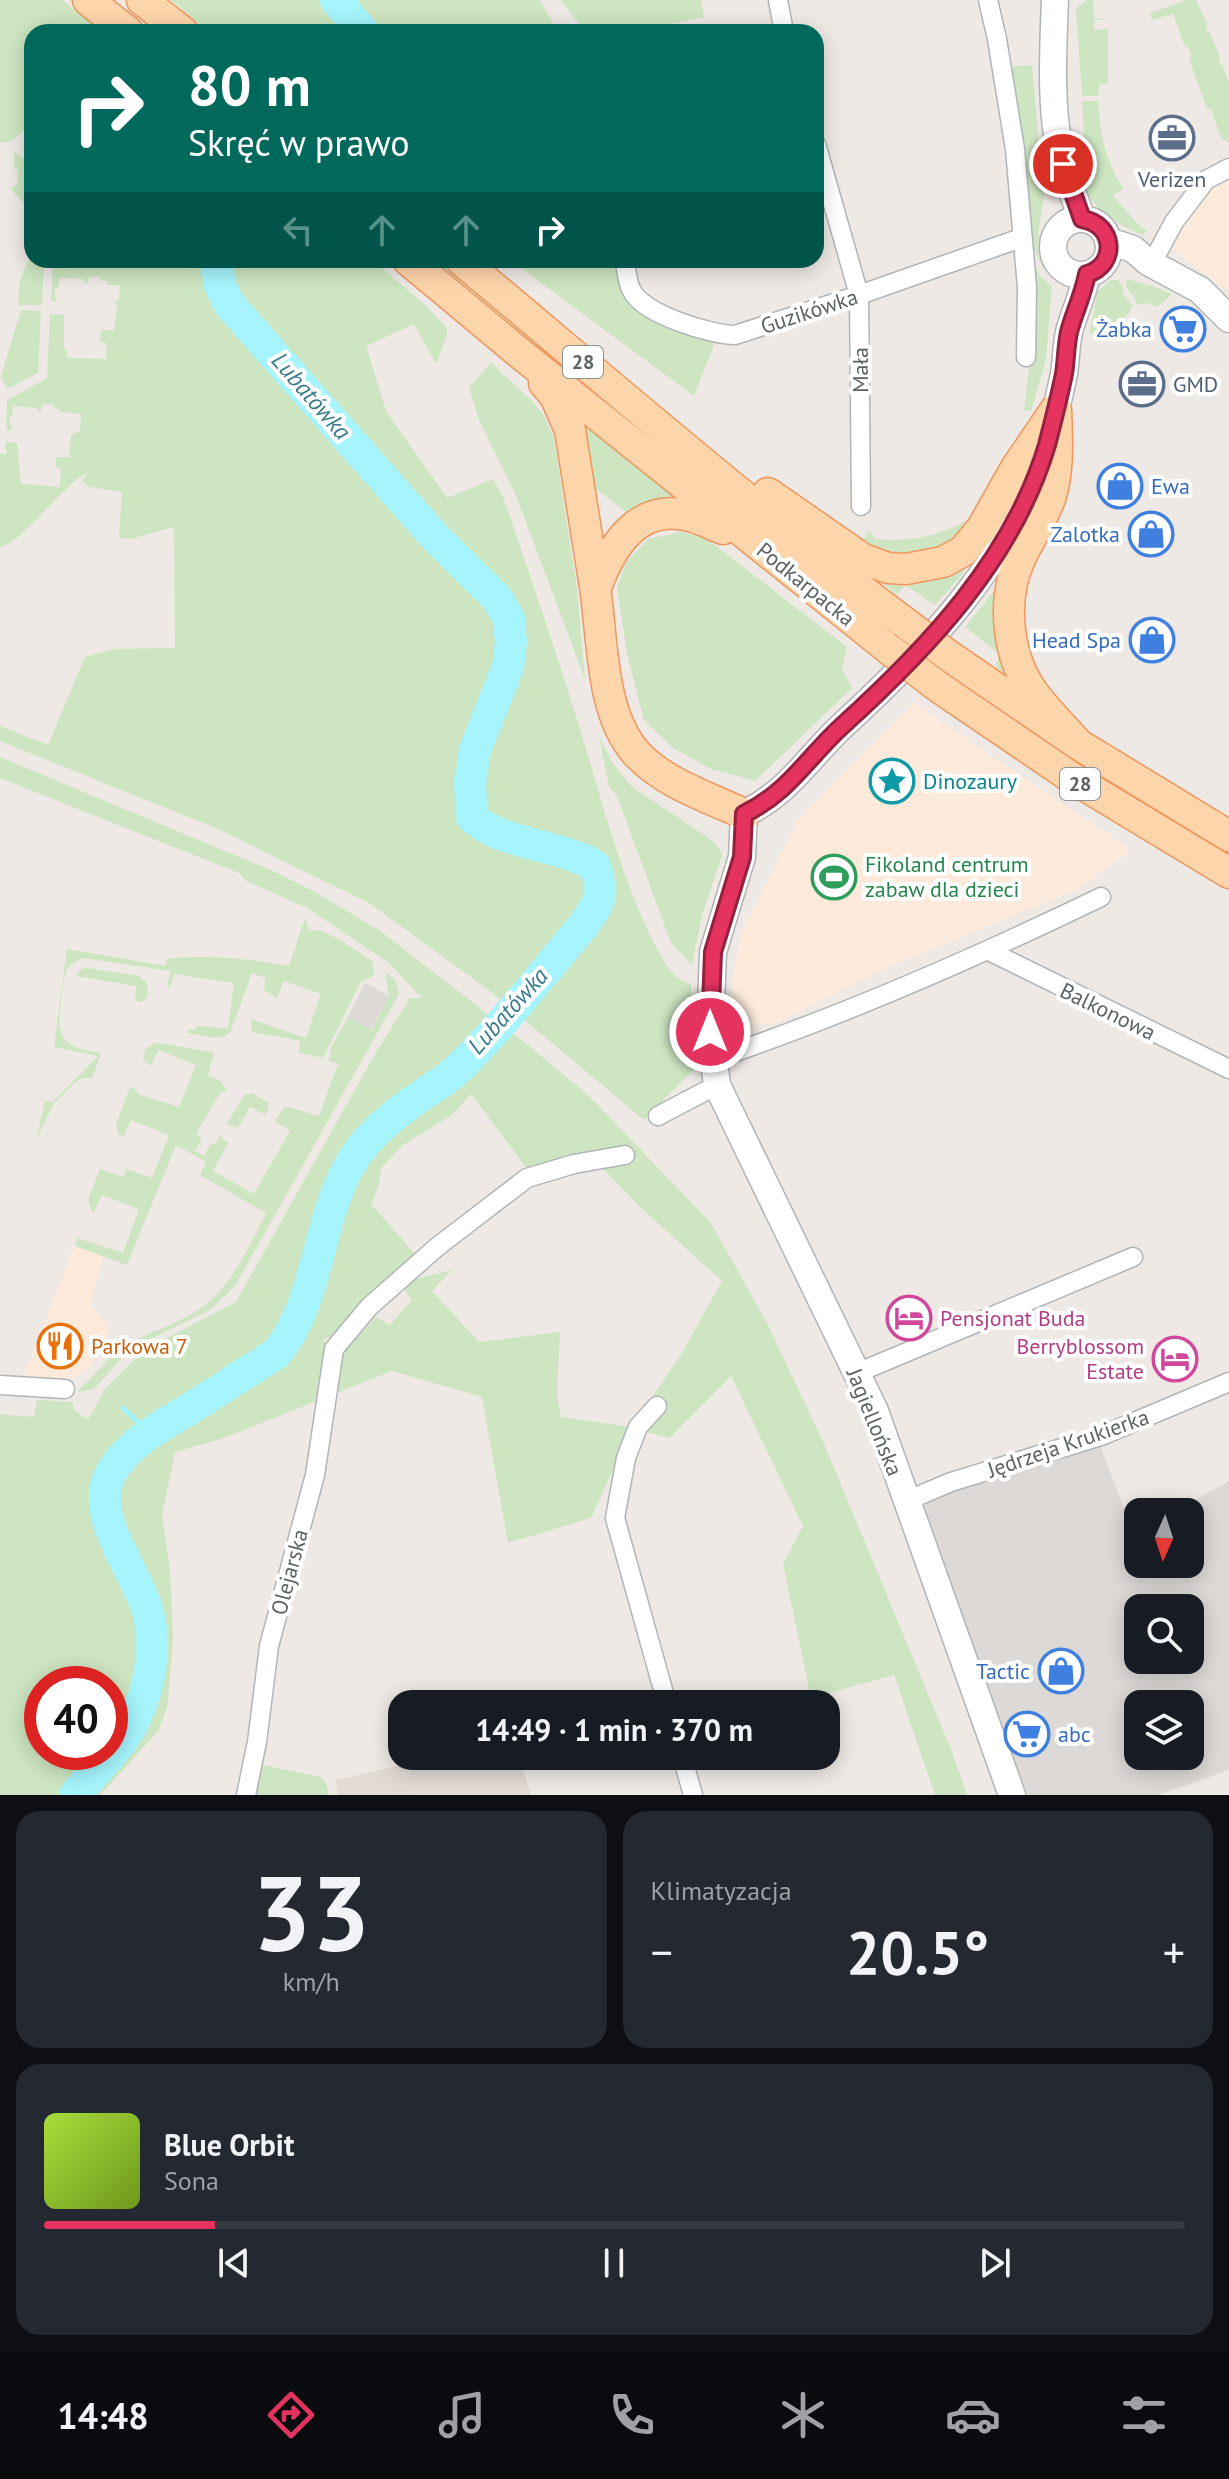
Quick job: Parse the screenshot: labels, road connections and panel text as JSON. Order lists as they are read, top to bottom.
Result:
{
  "streets": {
    "main road": ["28", "Podkarpacka"],
    "street": [
      "Guzikówka",
      "Mała",
      "Balkonowa",
      "Jagiellońska",
      "Jędrzeja Krukierka",
      "Olejarska"
    ]
  },
  "crossings": [
    ["Guzikówka", "Mała"],
    ["Jagiellońska", "Jędrzeja Krukierka"]
  ],
  "water": ["Lubatówka"],
  "places": {
    "office": ["Verizen", "GMD"],
    "supermarket": ["Żabka", "abc"],
    "shop": [
      "Ewa",
      "Zalotka",
      "Head Spa",
      "Tactic"
    ],
    "place": ["Dinozaury"],
    "sports": ["Fikoland centrum zabaw dla dzieci"],
    "hotel": ["Pensjonat Buda", "Berryblossom Estate"],
    "restaurant": ["Parkowa 7"]
  },
  "north": "bottom",
  "page": {
    "turn": ["80 m", "Skręć w prawo"],
    "limit": "40",
    "trip": "14:49 · 1 min · 370 m",
    "tile": [
      ["33", "km/h"],
      "Klimatyzacja"
    ],
    "heat": ["−", "20.5°", "+"],
    "song": ["Blue Orbit", "Sona"],
    "tabs": "14:48"
  }
}
